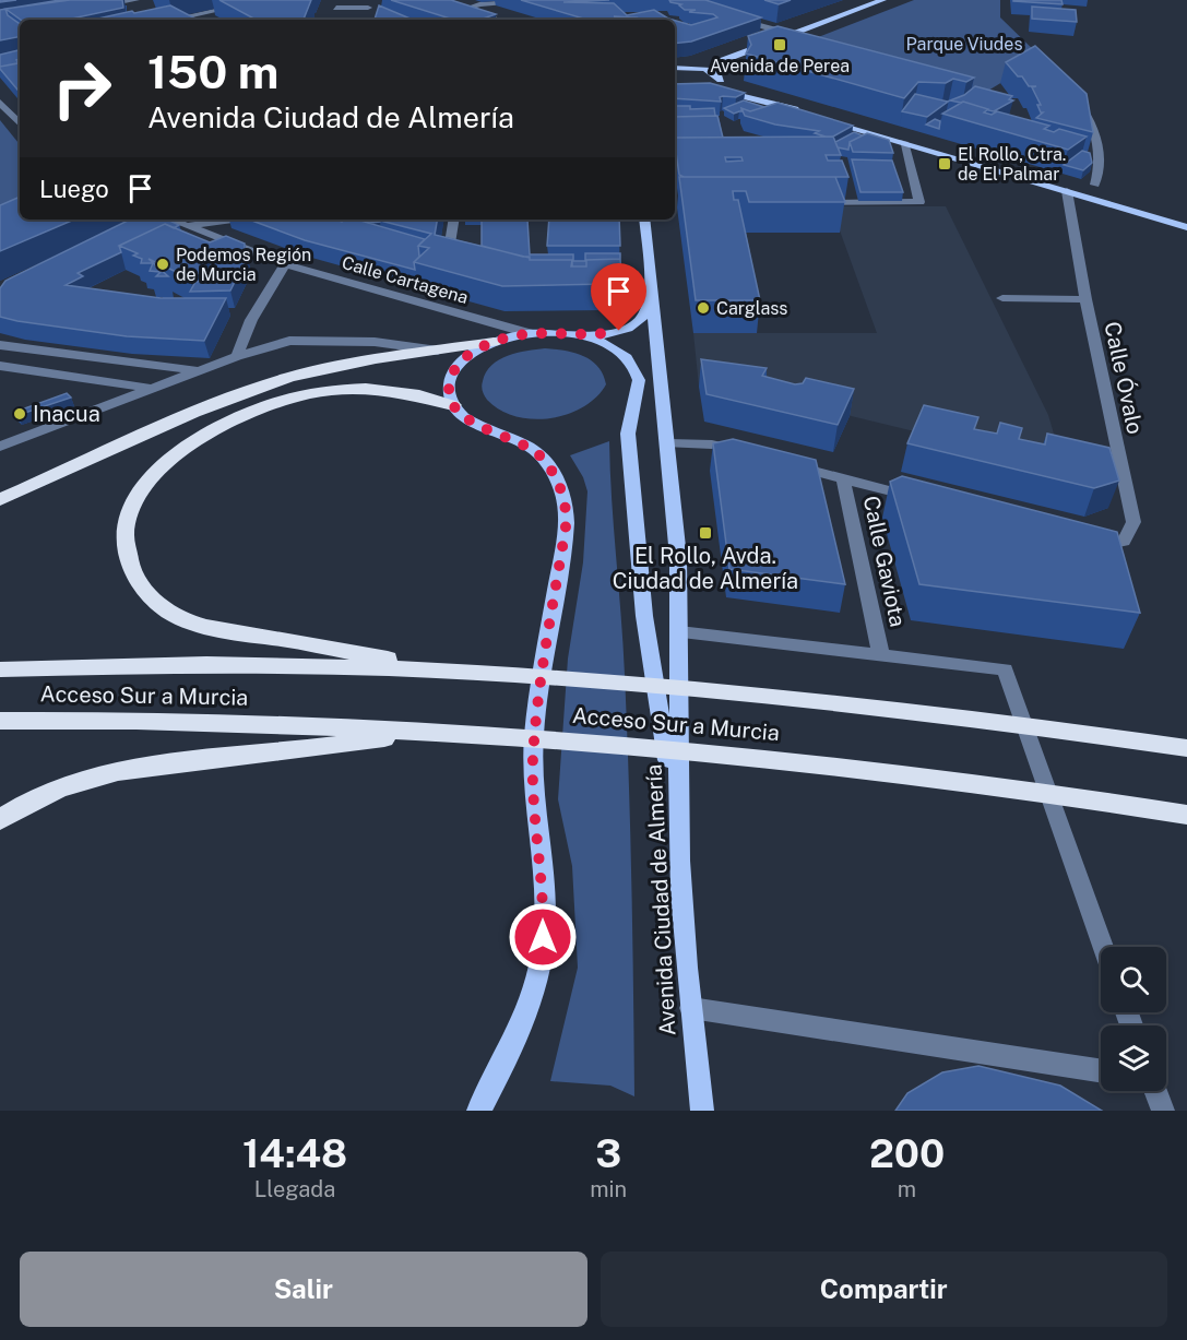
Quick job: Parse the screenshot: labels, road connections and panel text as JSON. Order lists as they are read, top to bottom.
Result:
{
  "streets": {
    "highway": ["Acceso Sur a Murcia"],
    "main road": ["Avenida Ciudad de Almería"],
    "street": ["Calle Cartagena", "Calle Óvalo", "Calle Gaviota"]
  },
  "parks": ["Parque Viudes"],
  "places": {
    "transit": ["Avenida de Perea", "El Rollo, Ctra. de El Palmar", "El Rollo, Avda. Ciudad de Almería"],
    "other": ["Podemos Región de Murcia", "Carglass", "Inacua"]
  },
  "page": {
    "turn": ["150 m", "Avenida Ciudad de Almería"],
    "then": "Luego",
    "eta": [
      "14:48",
      "Llegada",
      "3",
      "min",
      "200",
      "m"
    ],
    "buttons": ["Salir", "Compartir"]
  }
}
